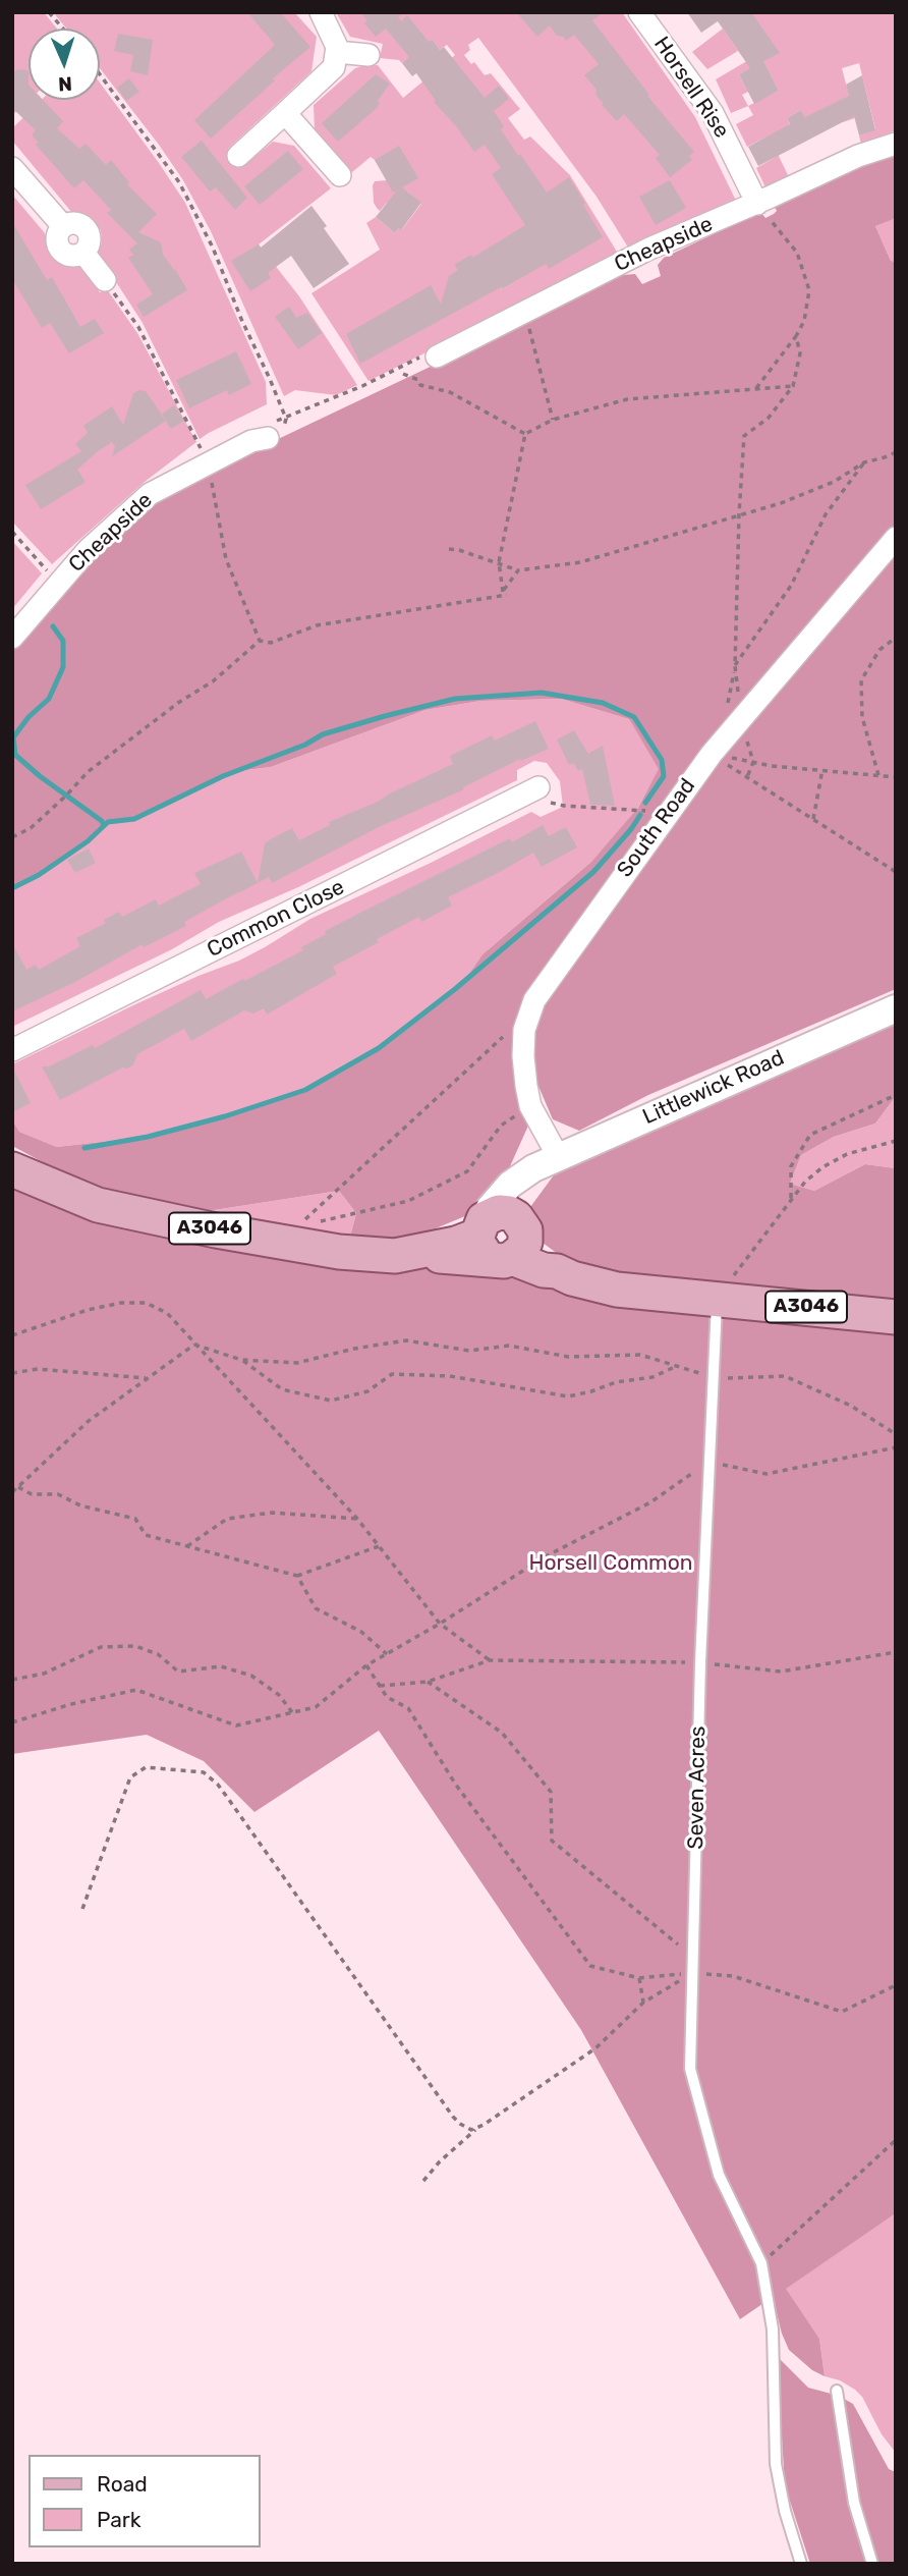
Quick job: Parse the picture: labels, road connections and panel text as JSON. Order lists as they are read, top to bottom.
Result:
{
  "streets": {
    "main road": ["A3046"],
    "street": [
      "Horsell Rise",
      "Cheapside",
      "South Road",
      "Common Close",
      "Littlewick Road"
    ],
    "lane": ["Seven Acres"]
  },
  "crossings": [
    ["Horsell Rise", "Cheapside"],
    ["South Road", "Littlewick Road"],
    ["Littlewick Road", "A3046"],
    ["A3046", "Seven Acres"]
  ],
  "parks": ["Horsell Common"],
  "legend": ["Road", "Park"],
  "north": "bottom"
}
